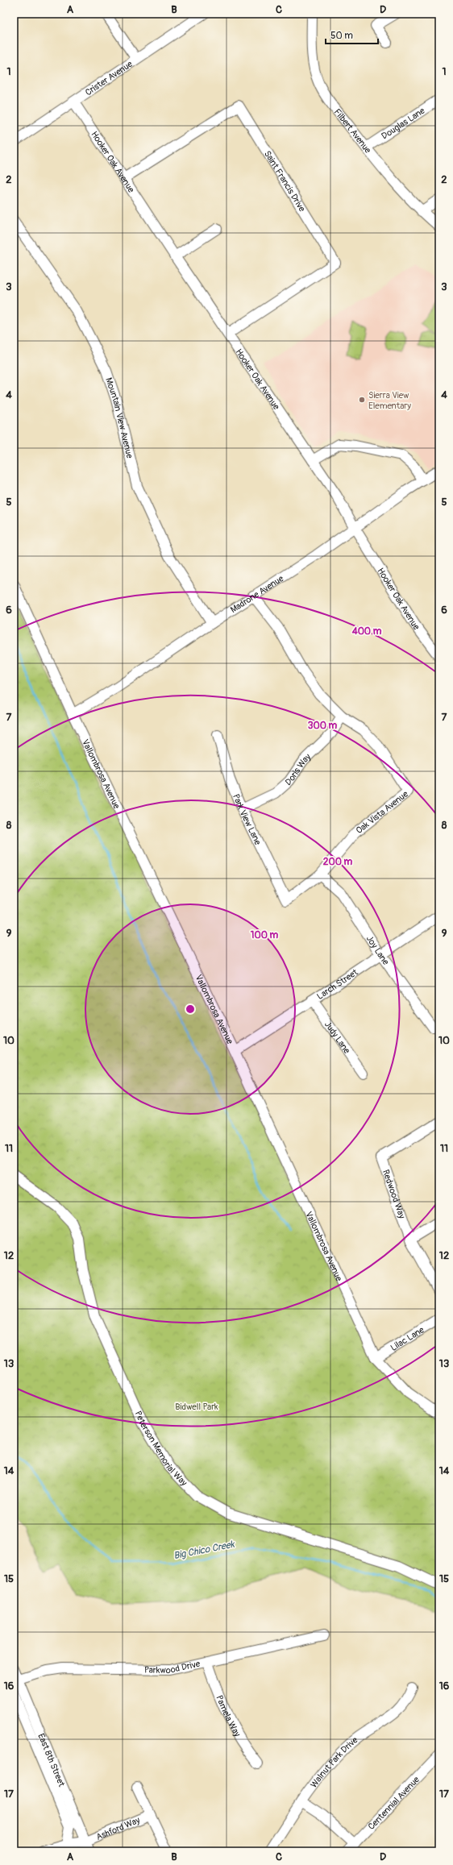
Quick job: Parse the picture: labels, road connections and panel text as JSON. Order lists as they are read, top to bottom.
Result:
{
  "streets": {
    "street": [
      "Crister Avenue",
      "Douglas Lane",
      "Filbert Avenue",
      "Hooker Oak Avenue",
      "Saint Francis Drive",
      "Mountain View Avenue",
      "Madrone Avenue",
      "Doris Way",
      "Vallombrosa Avenue",
      "Oak Vista Avenue",
      "Park View Lane",
      "Joy Lane",
      "Larch Street",
      "Judy Lane",
      "Redwood Way",
      "Lilac Lane",
      "Peterson Memorial Way",
      "Parkwood Drive",
      "Pamela Way",
      "East 8th Street",
      "Walnut Park Drive",
      "Centennial Avenue",
      "Ashford Way"
    ]
  },
  "crossings": [
    ["Crister Avenue", "Hooker Oak Avenue"],
    ["Douglas Lane", "Filbert Avenue"],
    ["Hooker Oak Avenue", "Saint Francis Drive"],
    ["Hooker Oak Avenue", "Madrone Avenue"],
    ["Mountain View Avenue", "Madrone Avenue"],
    ["Madrone Avenue", "Vallombrosa Avenue"],
    ["Madrone Avenue", "Oak Vista Avenue"],
    ["Doris Way", "Oak Vista Avenue"],
    ["Doris Way", "Park View Lane"],
    ["Vallombrosa Avenue", "Larch Street"],
    ["Vallombrosa Avenue", "Lilac Lane"],
    ["Oak Vista Avenue", "Park View Lane"],
    ["Oak Vista Avenue", "Joy Lane"],
    ["Joy Lane", "Larch Street"],
    ["Larch Street", "Judy Lane"],
    ["Parkwood Drive", "Pamela Way"],
    ["Parkwood Drive", "East 8th Street"],
    ["East 8th Street", "Ashford Way"]
  ],
  "water": ["Big Chico Creek"],
  "parks": ["Bidwell Park"],
  "places": ["Sierra View Elementary"],
  "scale_bar": "50 m",
  "grid": {
    "columns": [
      "A",
      "B",
      "C",
      "D"
    ],
    "rows": [
      "1",
      "2",
      "3",
      "4",
      "5",
      "6",
      "7",
      "8",
      "9",
      "10",
      "11",
      "12",
      "13",
      "14",
      "15",
      "16",
      "17"
    ]
  },
  "rings": [
    "400 m",
    "300 m",
    "200 m",
    "100 m"
  ]
}
